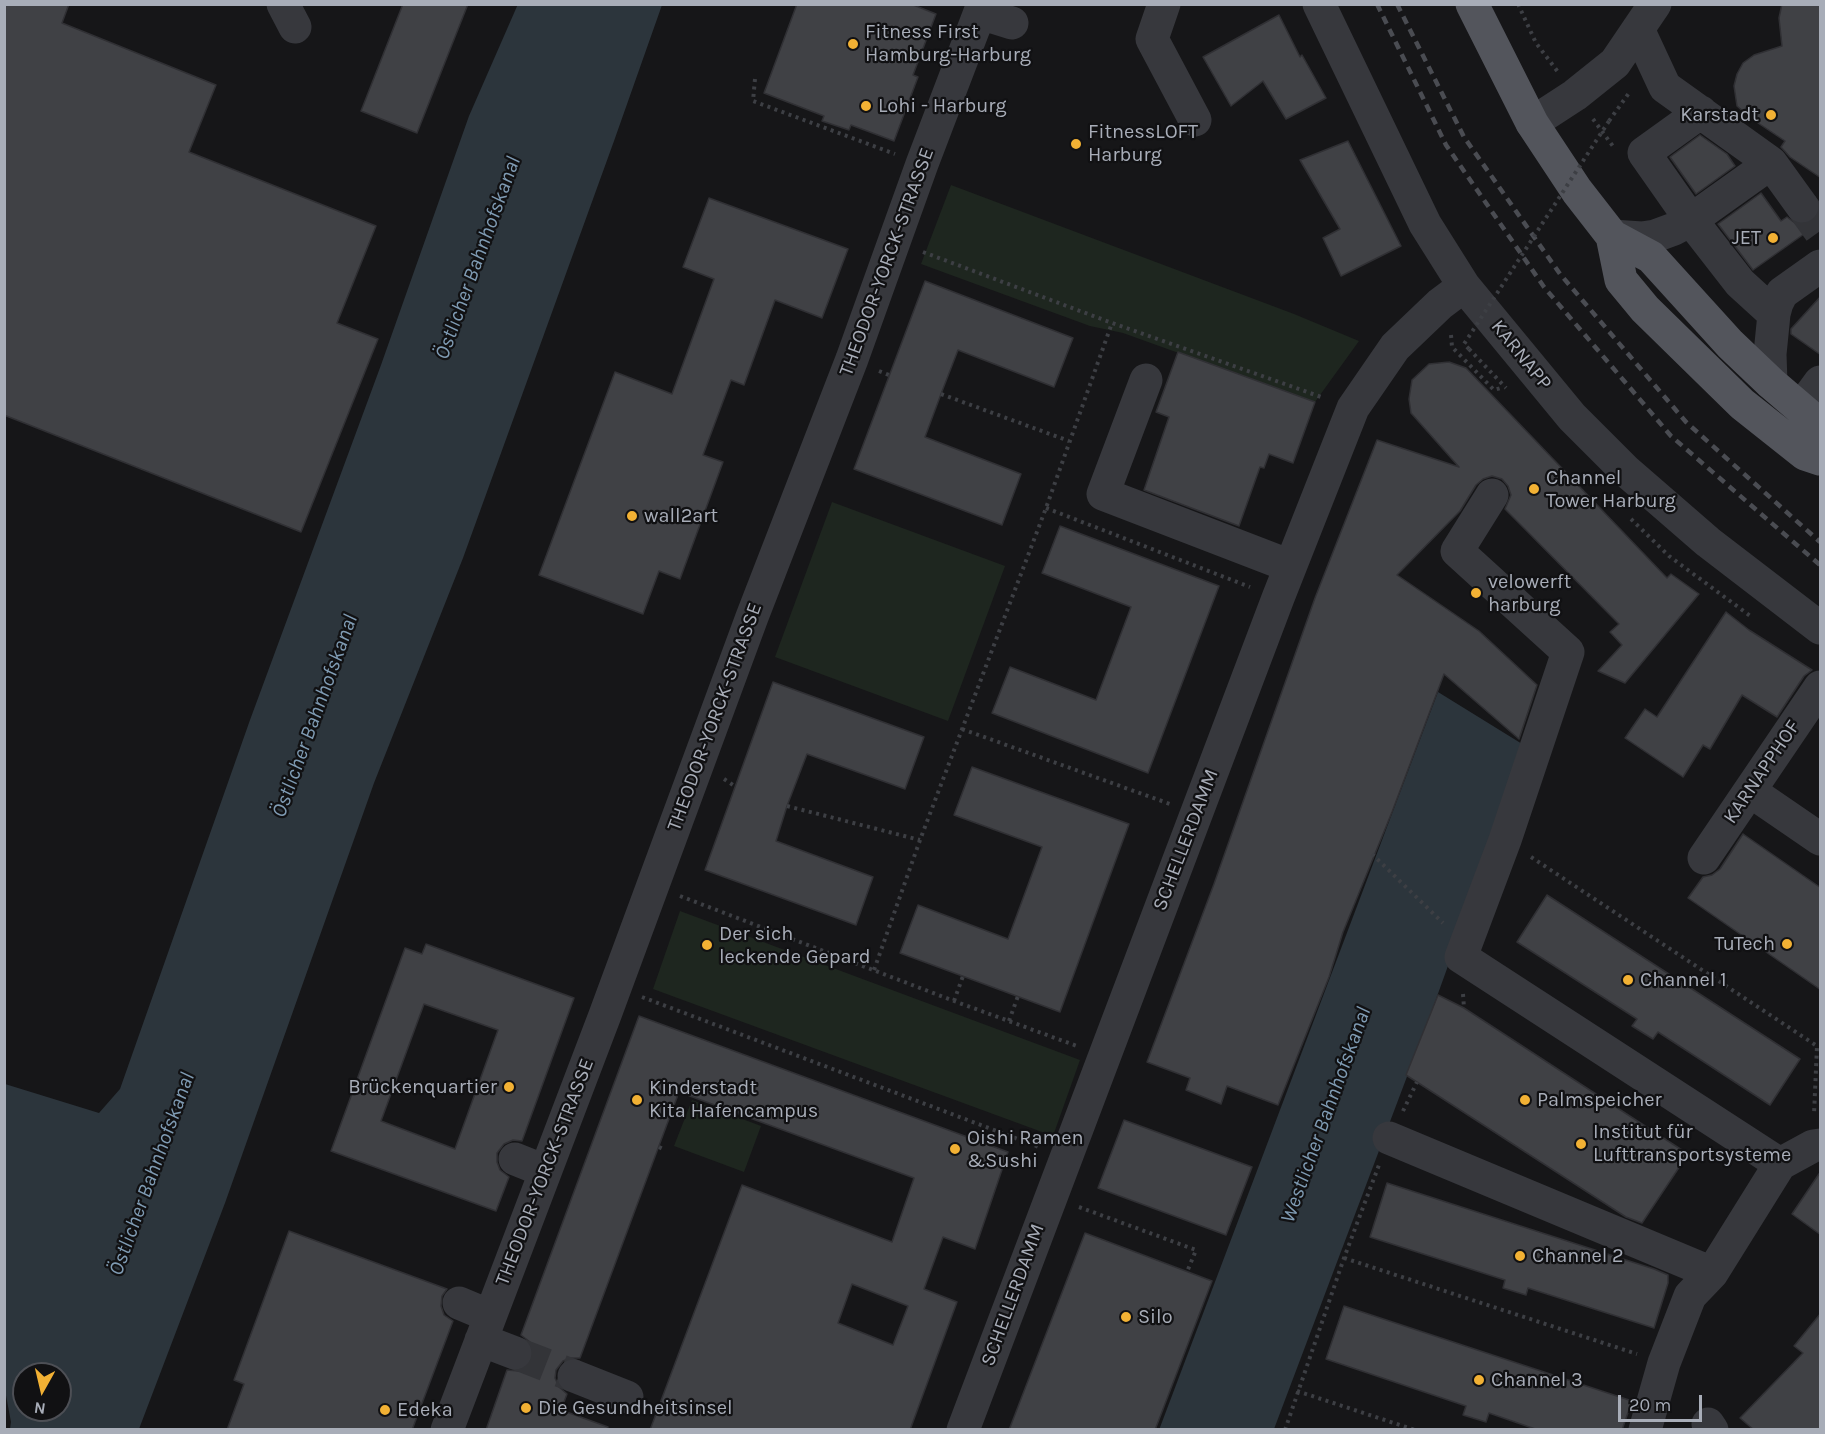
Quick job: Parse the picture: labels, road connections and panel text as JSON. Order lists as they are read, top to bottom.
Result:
{
  "streets": {
    "street": [
      "THEODOR-YORCK-STRASSE",
      "KARNAPP",
      "KARNAPPHOF",
      "SCHELLERDAMM"
    ]
  },
  "crossings": [
    ["KARNAPP", "SCHELLERDAMM"]
  ],
  "water": ["Östlicher Bahnhofskanal", "Westlicher Bahnhofskanal"],
  "places": [
    "Fitness First Hamburg-Harburg",
    "Lohi - Harburg",
    "Karstadt",
    "FitnessLOFT Harburg",
    "JET",
    "Channel Tower Harburg",
    "wall2art",
    "velowerft harburg",
    "TuTech",
    "Der sich leckende Gepard",
    "Channel 1",
    "Brückenquartier",
    "Kinderstadt Kita Hafencampus",
    "Palmspeicher",
    "Institut für Lufttransportsysteme",
    "Oishi Ramen &Sushi",
    "Channel 2",
    "Silo",
    "Channel 3",
    "Die Gesundheitsinsel",
    "Edeka"
  ],
  "scale_bar": "20 m",
  "north": "bottom"
}
